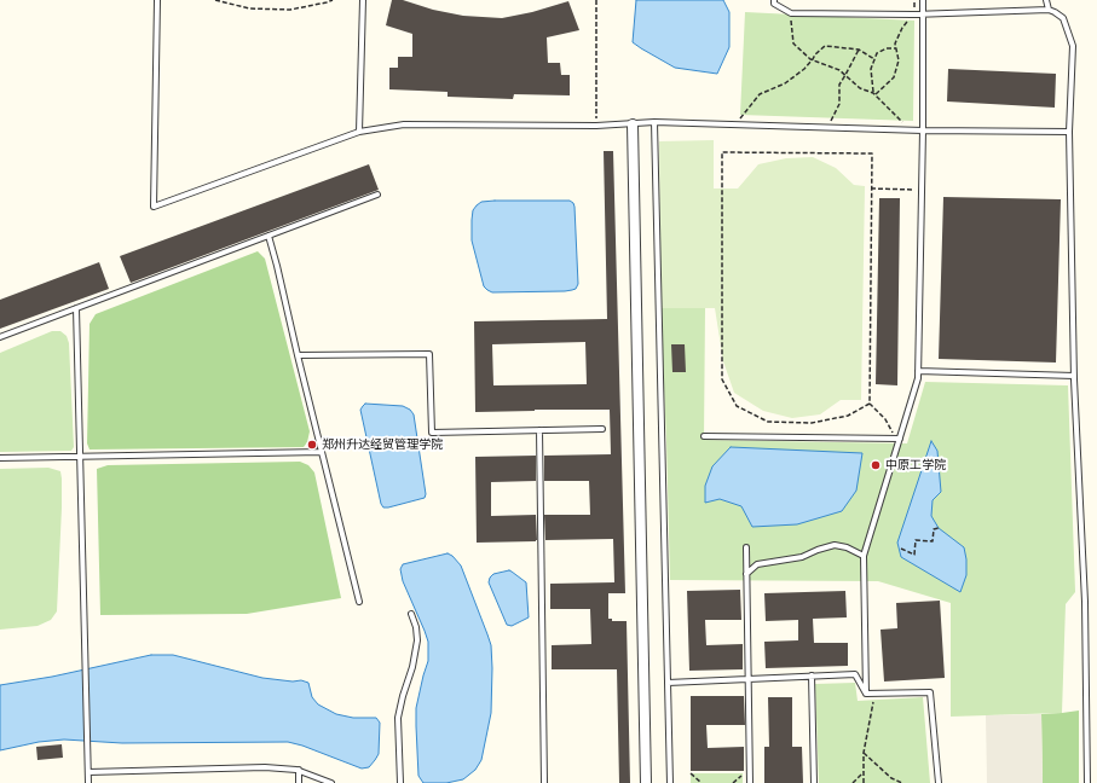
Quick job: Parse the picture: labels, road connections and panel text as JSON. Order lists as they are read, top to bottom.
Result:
{
  "places": ["郑州升达经贸管理学院", "中原工学院"]
}
